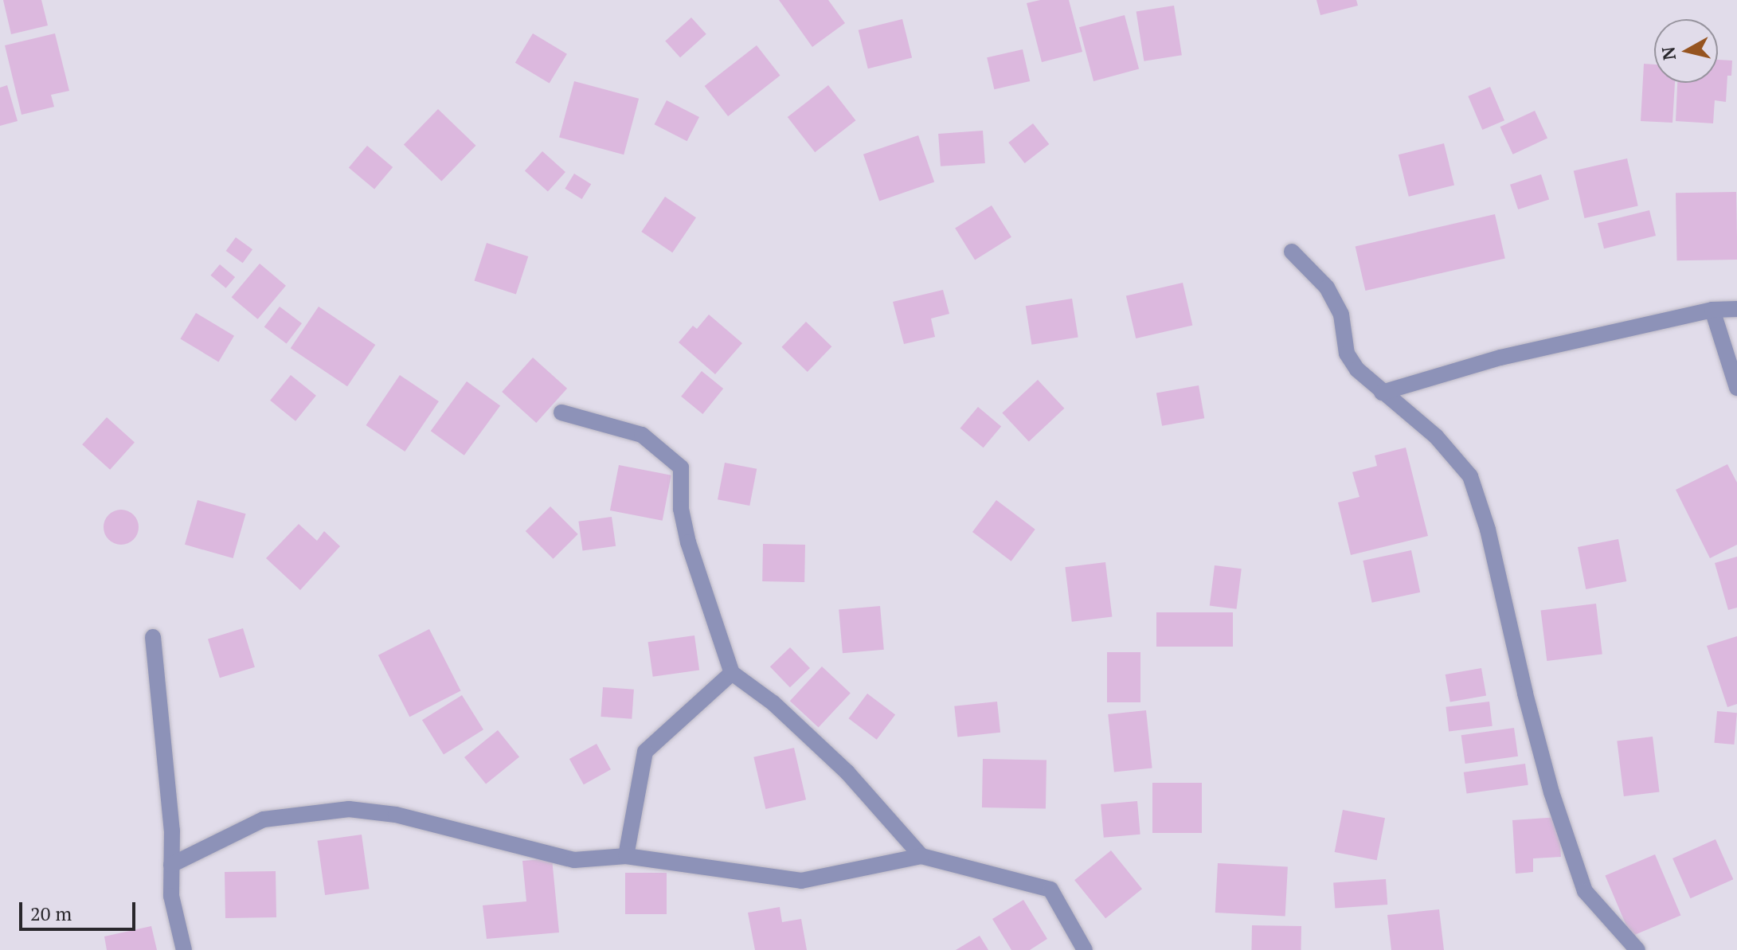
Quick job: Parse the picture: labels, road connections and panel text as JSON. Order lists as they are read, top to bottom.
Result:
{
  "scale_bar": "20 m",
  "north": "left"
}
